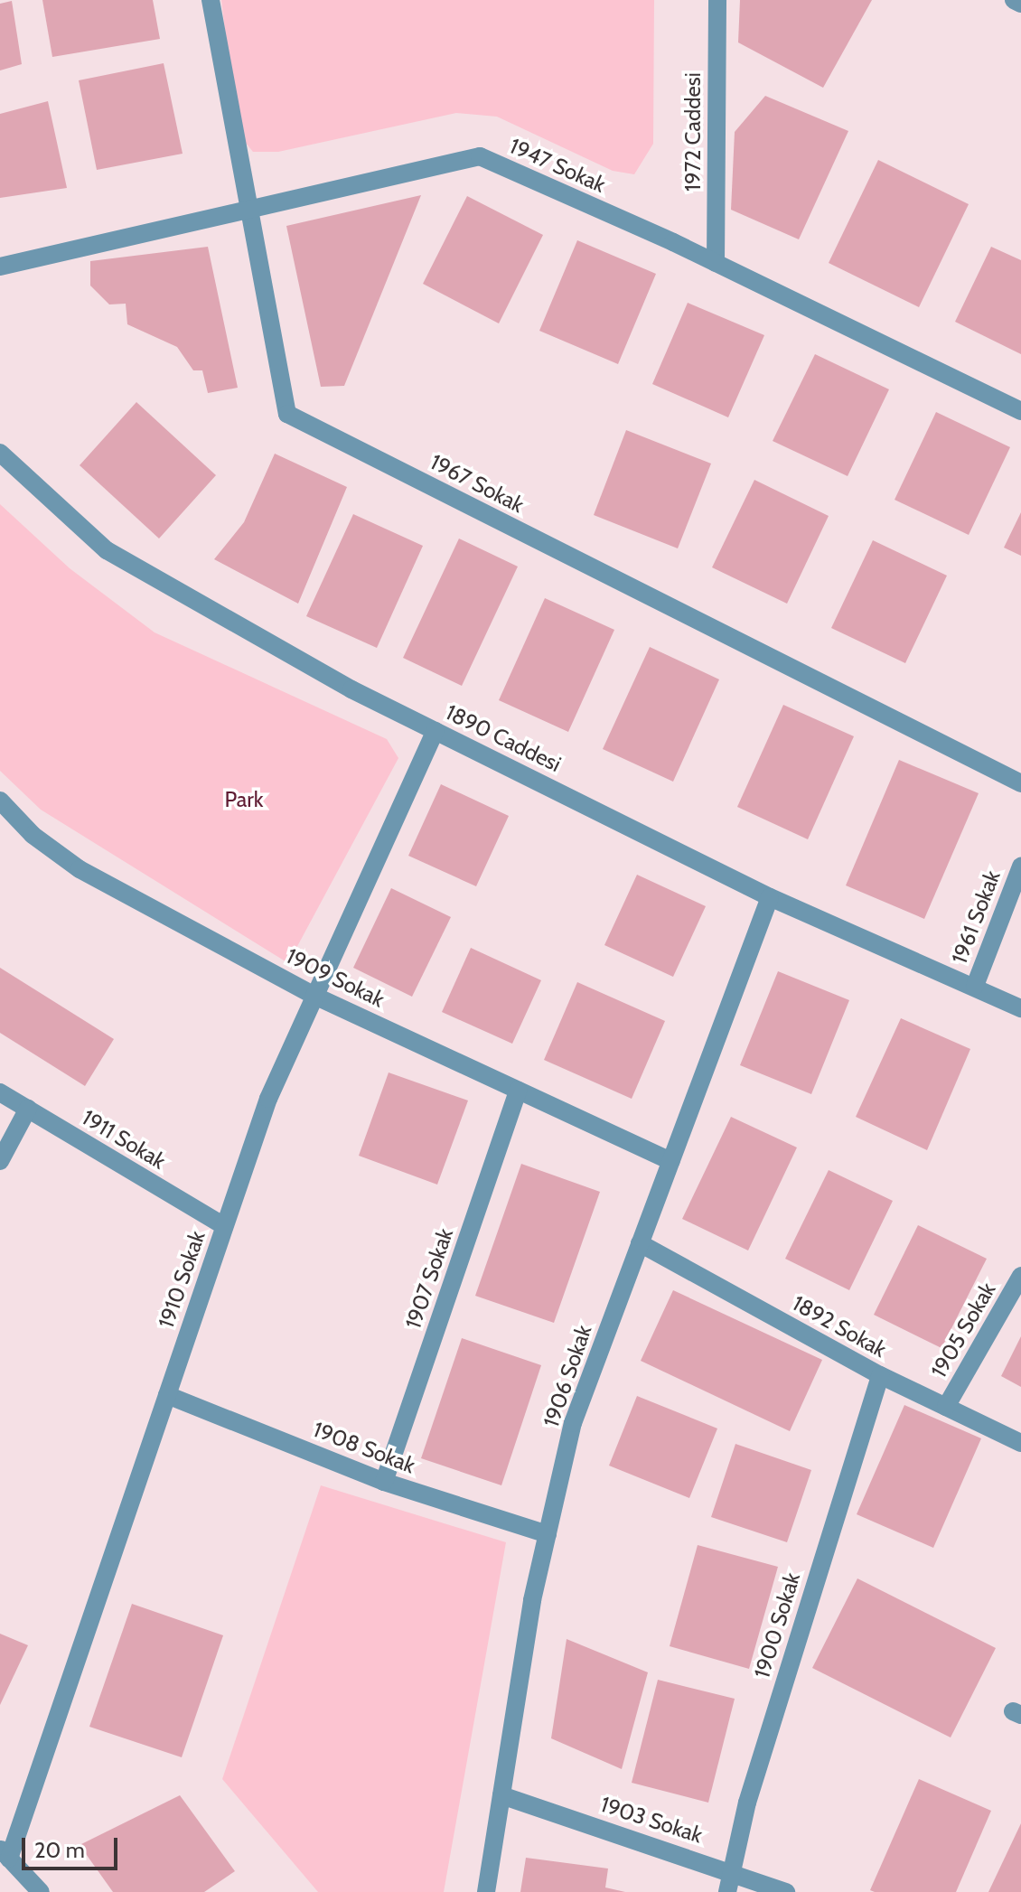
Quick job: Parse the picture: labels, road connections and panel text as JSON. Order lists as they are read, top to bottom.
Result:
{
  "streets": {
    "street": [
      "1972 Caddesi",
      "1947 Sokak",
      "1967 Sokak",
      "1890 Caddesi",
      "1961 Sokak",
      "1909 Sokak",
      "1911 Sokak",
      "1907 Sokak",
      "1910 Sokak",
      "1892 Sokak",
      "1905 Sokak",
      "1906 Sokak",
      "1908 Sokak",
      "1900 Sokak",
      "1903 Sokak"
    ]
  },
  "crossings": [
    ["1972 Caddesi", "1947 Sokak"],
    ["1947 Sokak", "1967 Sokak"],
    ["1890 Caddesi", "1961 Sokak"],
    ["1890 Caddesi", "1910 Sokak"],
    ["1890 Caddesi", "1906 Sokak"],
    ["1909 Sokak", "1907 Sokak"],
    ["1909 Sokak", "1910 Sokak"],
    ["1909 Sokak", "1906 Sokak"],
    ["1911 Sokak", "1910 Sokak"],
    ["1907 Sokak", "1908 Sokak"],
    ["1910 Sokak", "1908 Sokak"],
    ["1892 Sokak", "1905 Sokak"],
    ["1892 Sokak", "1906 Sokak"],
    ["1892 Sokak", "1900 Sokak"],
    ["1906 Sokak", "1908 Sokak"],
    ["1906 Sokak", "1903 Sokak"],
    ["1900 Sokak", "1903 Sokak"]
  ],
  "parks": ["Park"],
  "scale_bar": "20 m"
}
